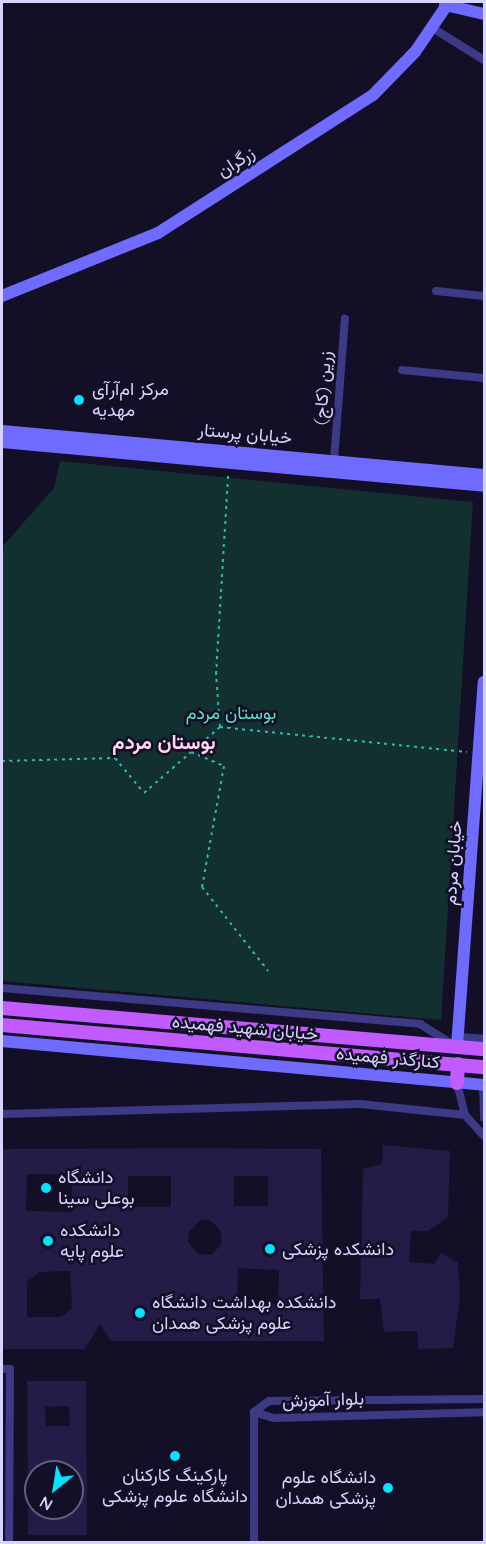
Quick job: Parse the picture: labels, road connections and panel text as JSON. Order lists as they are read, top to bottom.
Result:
{
  "streets": {
    "main road": ["خیابان شهید فهمیده"],
    "street": [
      "زرگران",
      "زرین (کاج)",
      "خیابان پرستار",
      "خیابان مردم",
      "کنارگذر فهمیده",
      "بلوار آموزش"
    ]
  },
  "crossings": [
    ["زرین (کاج)", "خیابان پرستار"],
    ["خیابان مردم", "خیابان شهید فهمیده"],
    ["خیابان مردم", "کنارگذر فهمیده"],
    ["خیابان شهید فهمیده", "کنارگذر فهمیده"]
  ],
  "districts": ["بوستان مردم"],
  "parks": ["بوستان مردم"],
  "places": [
    "مرکز ام‌آر‌آی مهدیه",
    "دانشگاه بوعلی سینا",
    "دانشکده علوم پایه",
    "دانشکده پزشکی",
    "دانشکده بهداشت دانشگاه علوم پزشکی همدان",
    "پارکینگ کارکنان دانشگاه علوم پزشکی",
    "دانشگاه علوم پزشکی همدان"
  ],
  "north": "bottom left"
}
